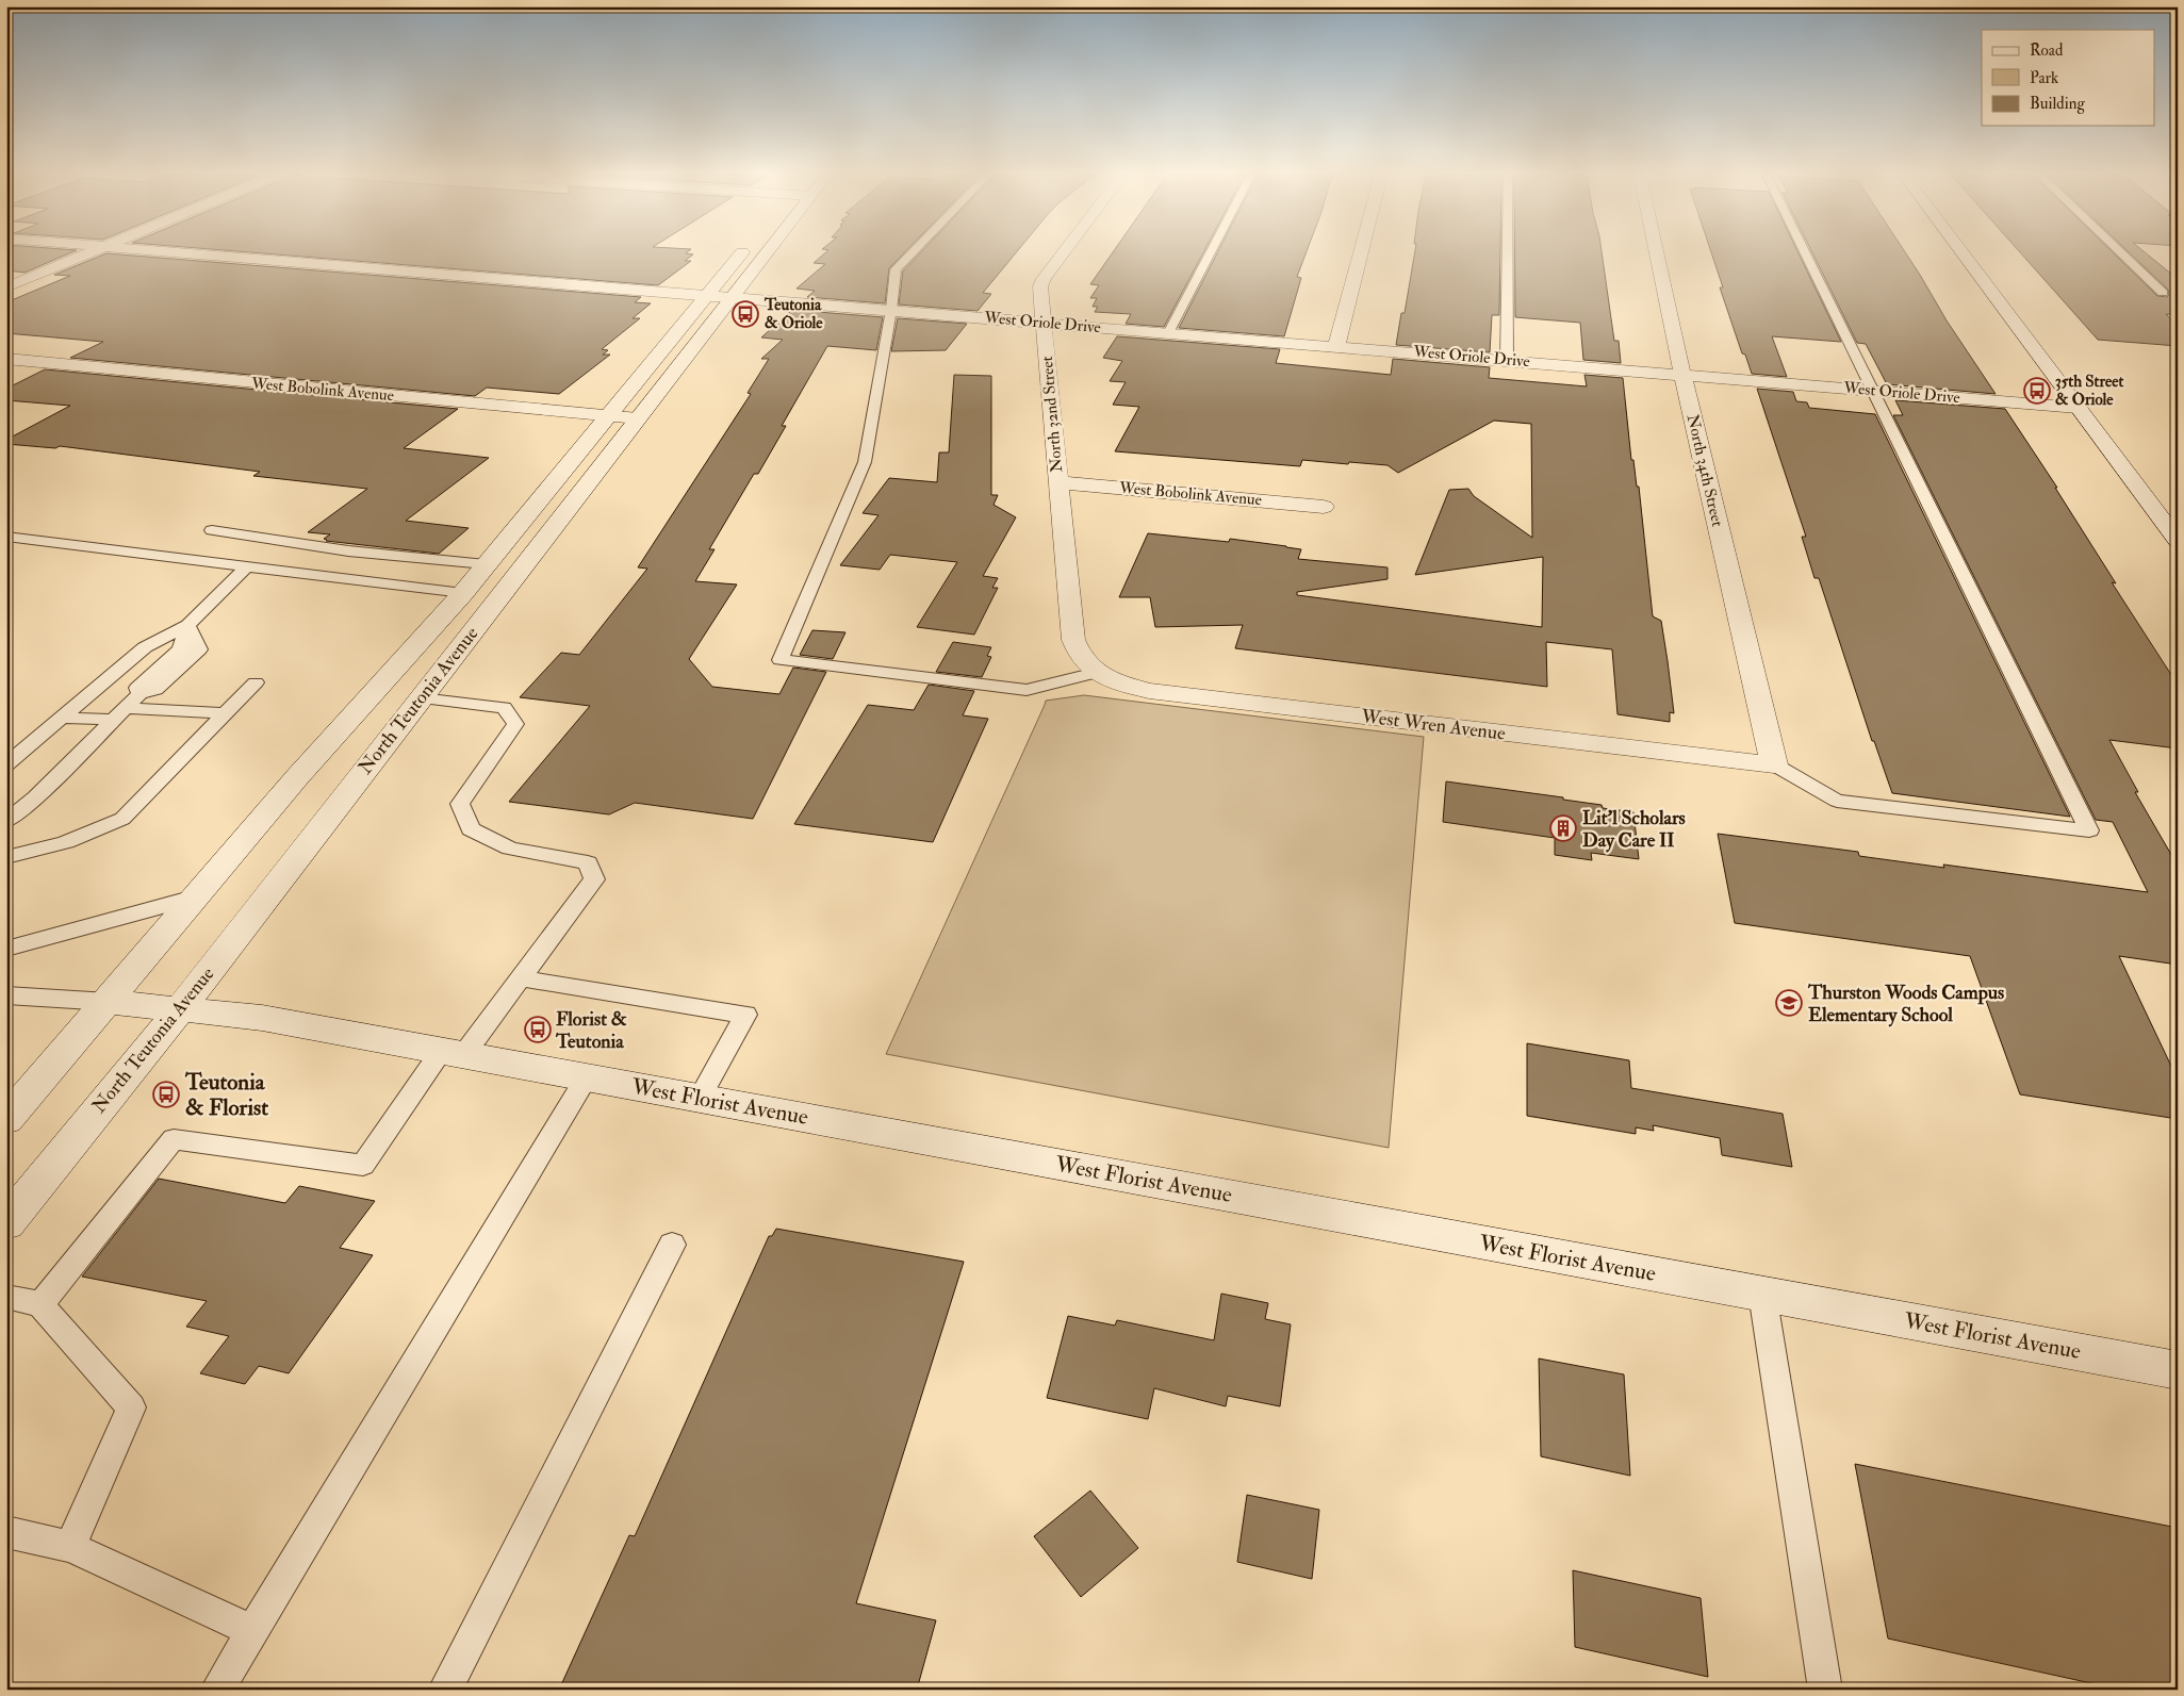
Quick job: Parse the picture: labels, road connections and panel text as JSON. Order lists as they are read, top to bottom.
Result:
{
  "streets": {
    "street": [
      "West Oriole Drive",
      "West Bobolink Avenue",
      "North 32nd Street",
      "North 34th Street",
      "North Teutonia Avenue",
      "West Wren Avenue",
      "West Florist Avenue"
    ]
  },
  "crossings": [
    ["West Oriole Drive", "North 32nd Street"],
    ["West Oriole Drive", "North 34th Street"],
    ["West Oriole Drive", "North Teutonia Avenue"],
    ["West Bobolink Avenue", "North 32nd Street"],
    ["West Bobolink Avenue", "North Teutonia Avenue"],
    ["North 32nd Street", "West Wren Avenue"],
    ["North 34th Street", "West Wren Avenue"],
    ["North Teutonia Avenue", "West Florist Avenue"]
  ],
  "places": {
    "bus stop": [
      "Teutonia & Oriole",
      "35th Street & Oriole",
      "Florist & Teutonia",
      "Teutonia & Florist"
    ],
    "building": ["Lit'l Scholars Day Care II"],
    "school or university": ["Thurston Woods Campus Elementary School"]
  },
  "legend": ["Road", "Park", "Building"]
}
